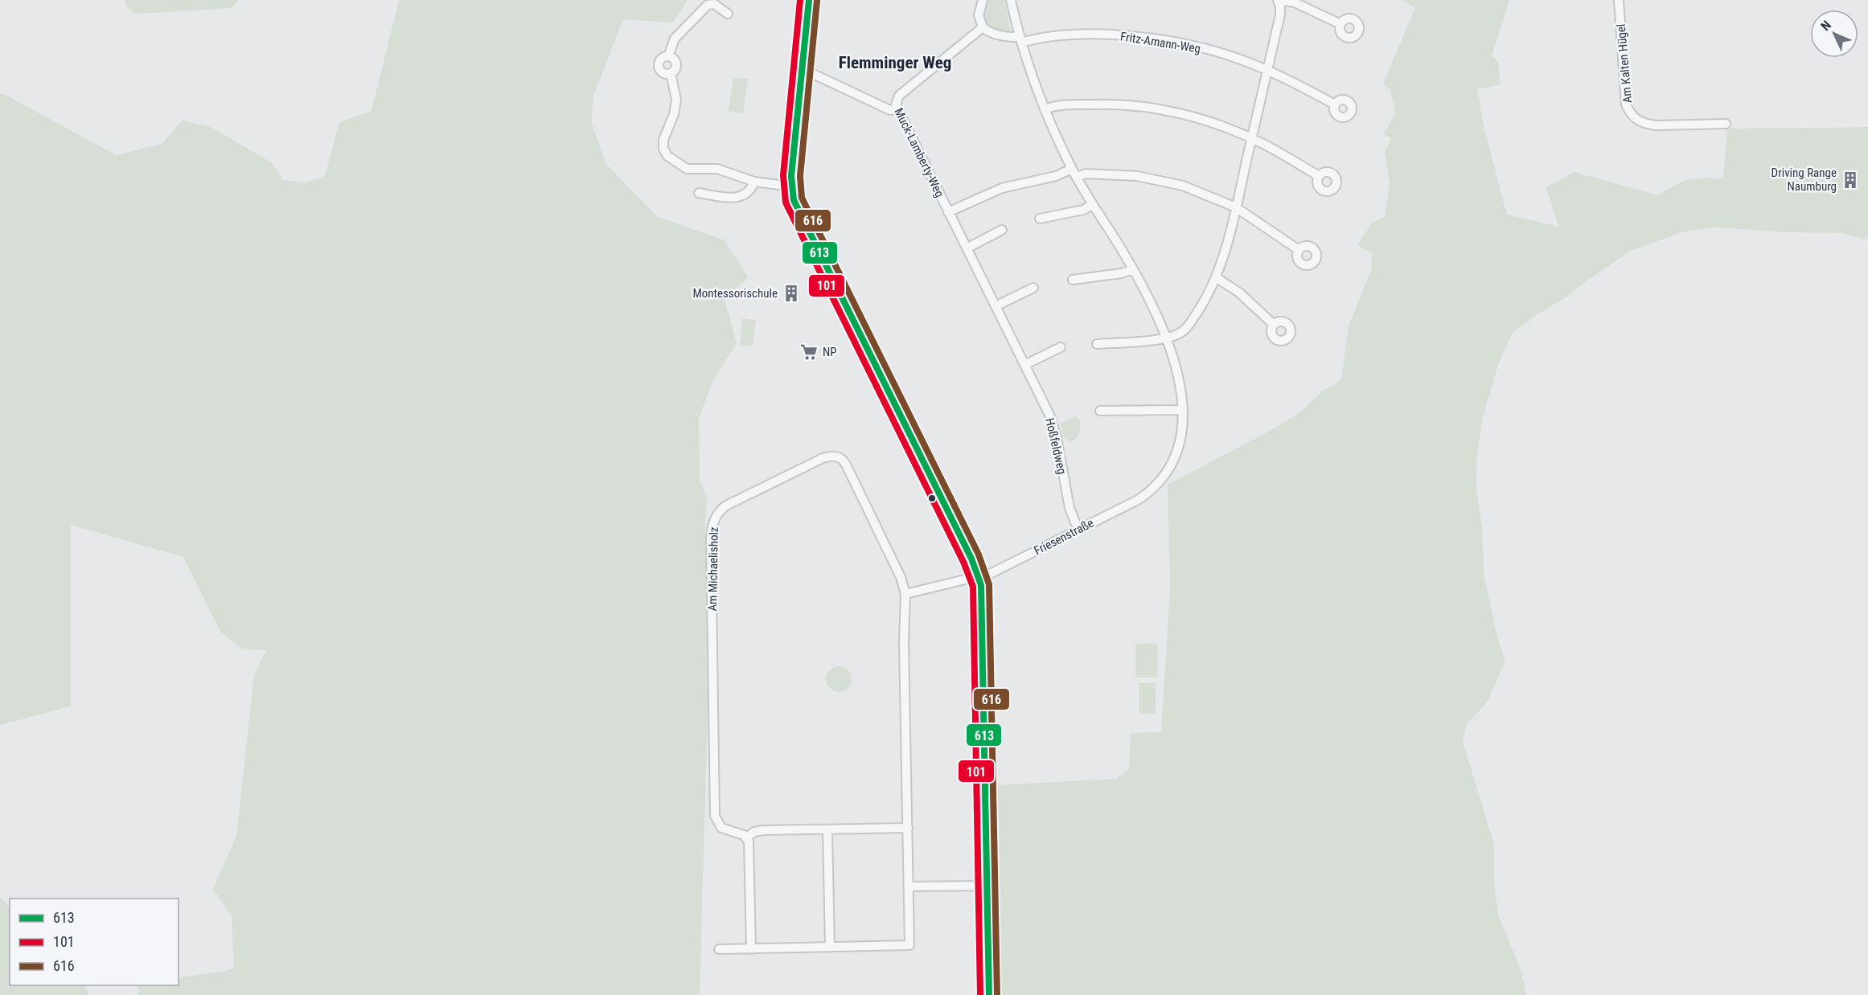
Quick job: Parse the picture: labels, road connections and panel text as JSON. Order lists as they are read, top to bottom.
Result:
{
  "streets": {
    "street": [
      "Fritz-Amann-Weg",
      "Am Kalten Hügel",
      "Muck-Lamberty-Weg",
      "Hoßfeldweg",
      "Friesenstraße",
      "Am Michaelisholz"
    ]
  },
  "crossings": [
    ["Fritz-Amann-Weg", "Friesenstraße"],
    ["Muck-Lamberty-Weg", "Hoßfeldweg"],
    ["Hoßfeldweg", "Friesenstraße"]
  ],
  "districts": ["Flemminger Weg"],
  "places": {
    "building": ["Driving Range Naumburg", "Montessorischule"],
    "supermarket": ["NP"]
  },
  "lines": ["transit line 613", "transit line 101", "transit line 616"],
  "legend": ["613", "101", "616"],
  "north": "top left"
}
